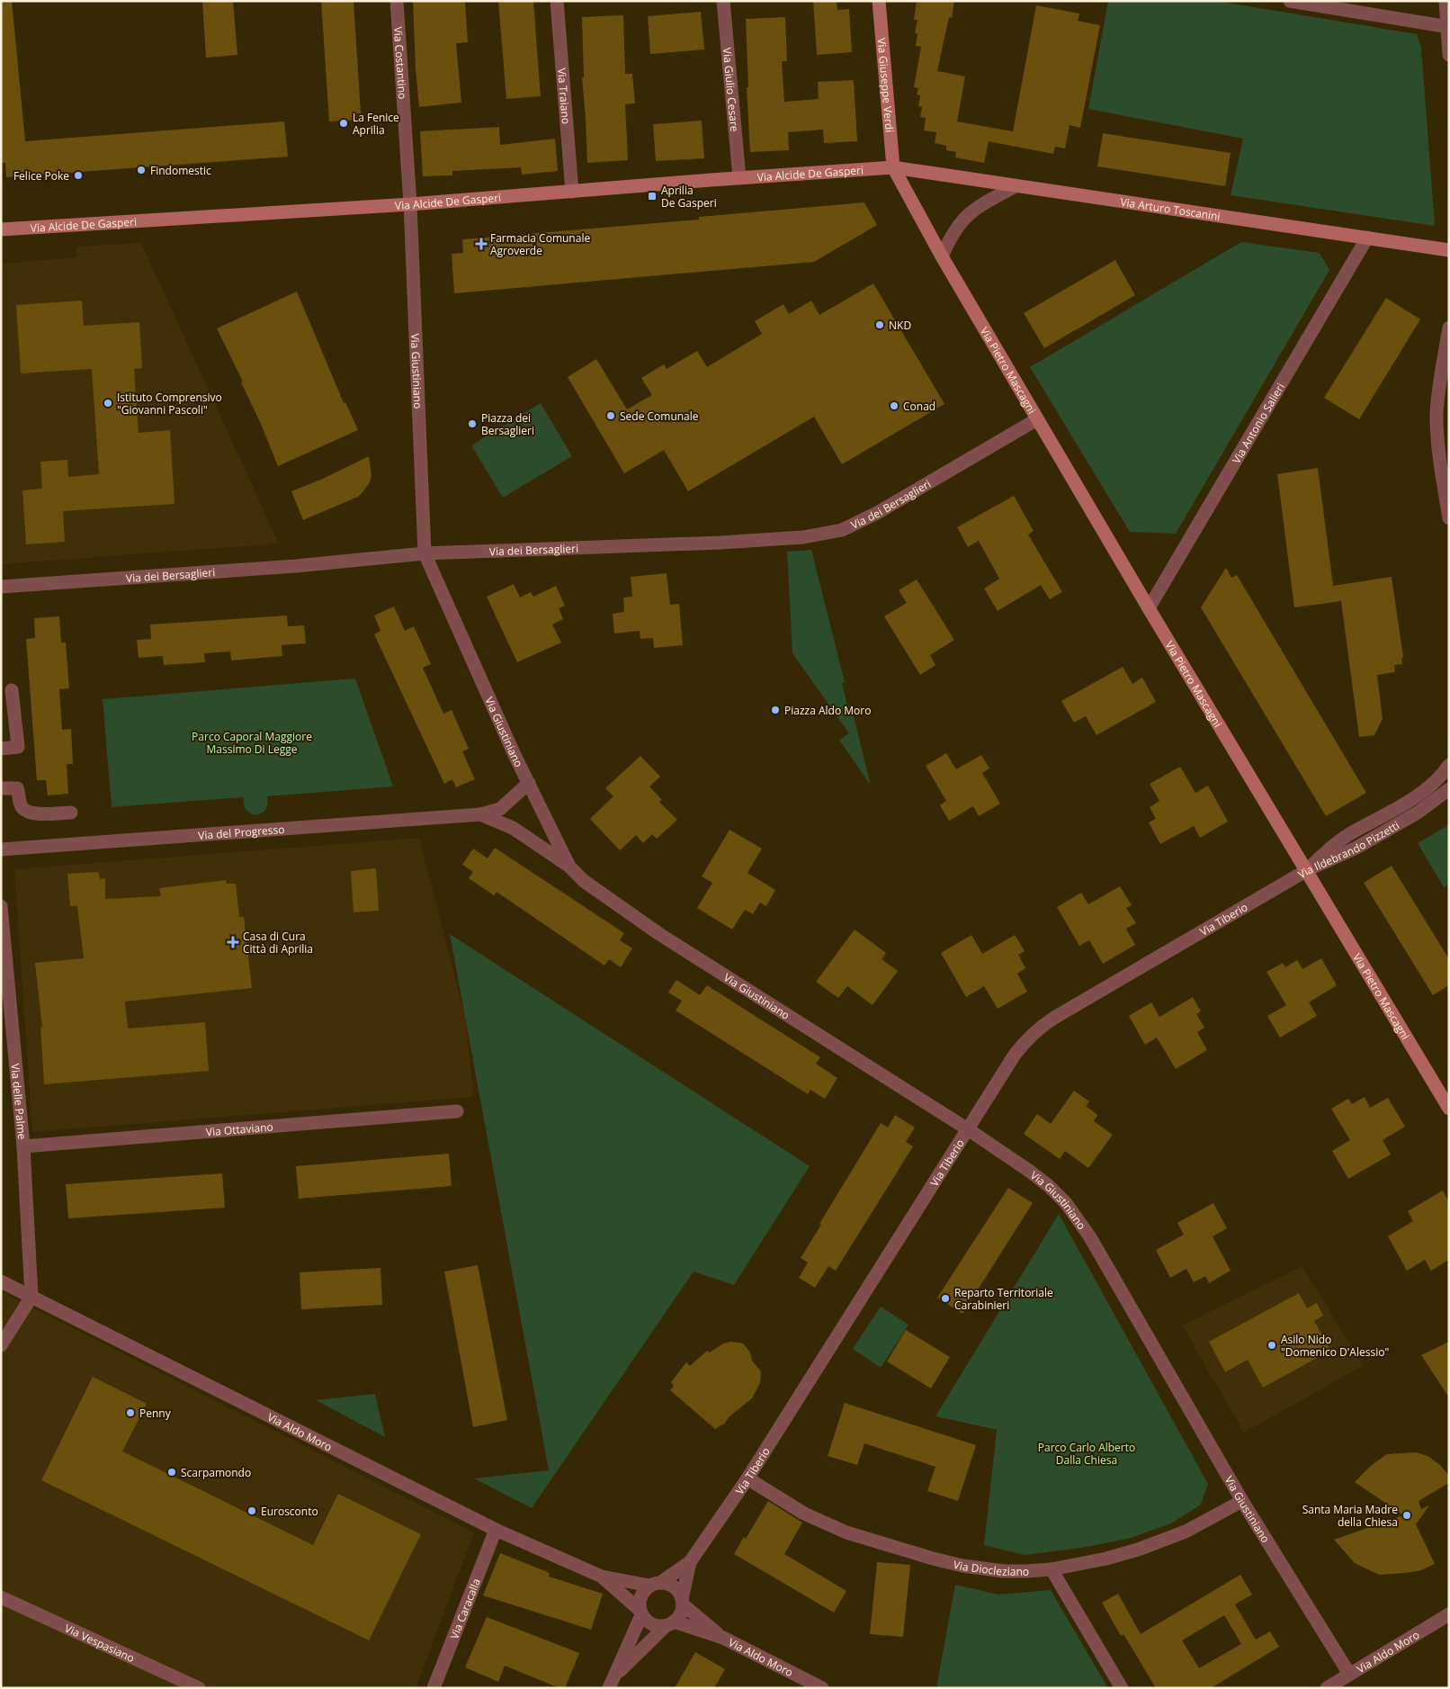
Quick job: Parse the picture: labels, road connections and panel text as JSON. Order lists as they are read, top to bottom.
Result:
{
  "streets": {
    "street": [
      "Via Costantino",
      "Via Giuseppe Verdi",
      "Via Giulio Cesare",
      "Via Traiano",
      "Via Alcide De Gasperi",
      "Via Arturo Toscanini",
      "Via Pietro Mascagni",
      "Via Giustiniano",
      "Via Antonio Salieri",
      "Via dei Bersaglieri",
      "Via del Progresso",
      "Via Ildebrando Pizzetti",
      "Via Tiberio",
      "Via delle Palme",
      "Via Ottaviano",
      "Via Aldo Moro",
      "Via Diocleziano",
      "Via Caracalla",
      "Via Vespasiano"
    ]
  },
  "crossings": [
    ["Via Costantino", "Via Alcide De Gasperi"],
    ["Via Costantino", "Via Giustiniano"],
    ["Via Giuseppe Verdi", "Via Alcide De Gasperi"],
    ["Via Giuseppe Verdi", "Via Arturo Toscanini"],
    ["Via Giuseppe Verdi", "Via Pietro Mascagni"],
    ["Via Giulio Cesare", "Via Alcide De Gasperi"],
    ["Via Traiano", "Via Alcide De Gasperi"],
    ["Via Alcide De Gasperi", "Via Arturo Toscanini"],
    ["Via Alcide De Gasperi", "Via Pietro Mascagni"],
    ["Via Alcide De Gasperi", "Via Giustiniano"],
    ["Via Arturo Toscanini", "Via Pietro Mascagni"],
    ["Via Arturo Toscanini", "Via Antonio Salieri"],
    ["Via Pietro Mascagni", "Via Antonio Salieri"],
    ["Via Pietro Mascagni", "Via dei Bersaglieri"],
    ["Via Pietro Mascagni", "Via Ildebrando Pizzetti"],
    ["Via Pietro Mascagni", "Via Tiberio"],
    ["Via Giustiniano", "Via dei Bersaglieri"],
    ["Via Giustiniano", "Via del Progresso"],
    ["Via Giustiniano", "Via Tiberio"],
    ["Via Giustiniano", "Via Aldo Moro"],
    ["Via Giustiniano", "Via Diocleziano"],
    ["Via Ildebrando Pizzetti", "Via Tiberio"],
    ["Via Tiberio", "Via Aldo Moro"],
    ["Via Tiberio", "Via Diocleziano"],
    ["Via delle Palme", "Via Ottaviano"],
    ["Via delle Palme", "Via Aldo Moro"],
    ["Via Aldo Moro", "Via Caracalla"]
  ],
  "parks": ["Parco Caporal Maggiore Massimo Di Legge", "Parco Carlo Alberto Dalla Chiesa"],
  "places": {
    "other": [
      "La Fenice Aprilia",
      "Findomestic",
      "Felice Poke",
      "NKD",
      "Istituto Comprensivo \"Giovanni Pascoli\"",
      "Conad",
      "Sede Comunale",
      "Piazza dei Bersaglieri",
      "Piazza Aldo Moro",
      "Reparto Territoriale Carabinieri",
      "Asilo Nido \"Domenico D'Alessio\"",
      "Penny",
      "Scarpamondo",
      "Eurosconto",
      "Santa Maria Madre della Chiesa"
    ],
    "transit": ["Aprilia De Gasperi"],
    "health": ["Farmacia Comunale Agroverde", "Casa di Cura Città di Aprilia"]
  }
}
